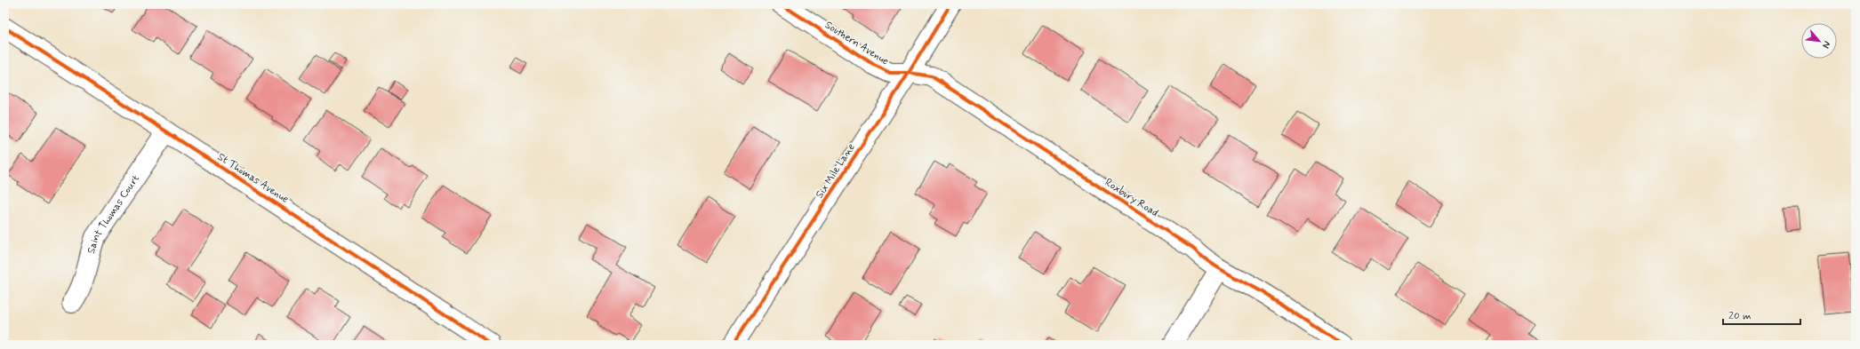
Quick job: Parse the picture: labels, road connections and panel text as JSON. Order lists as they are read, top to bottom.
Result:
{
  "streets": {
    "street": [
      "Southern Avenue",
      "Six Mile Lane",
      "St Thomas Avenue",
      "Roxbury Road",
      "Saint Thomas Court"
    ]
  },
  "crossings": [
    ["Southern Avenue", "Six Mile Lane"],
    ["Southern Avenue", "Roxbury Road"],
    ["Six Mile Lane", "Roxbury Road"],
    ["St Thomas Avenue", "Saint Thomas Court"]
  ],
  "scale_bar": "20 m",
  "north": "bottom right"
}
